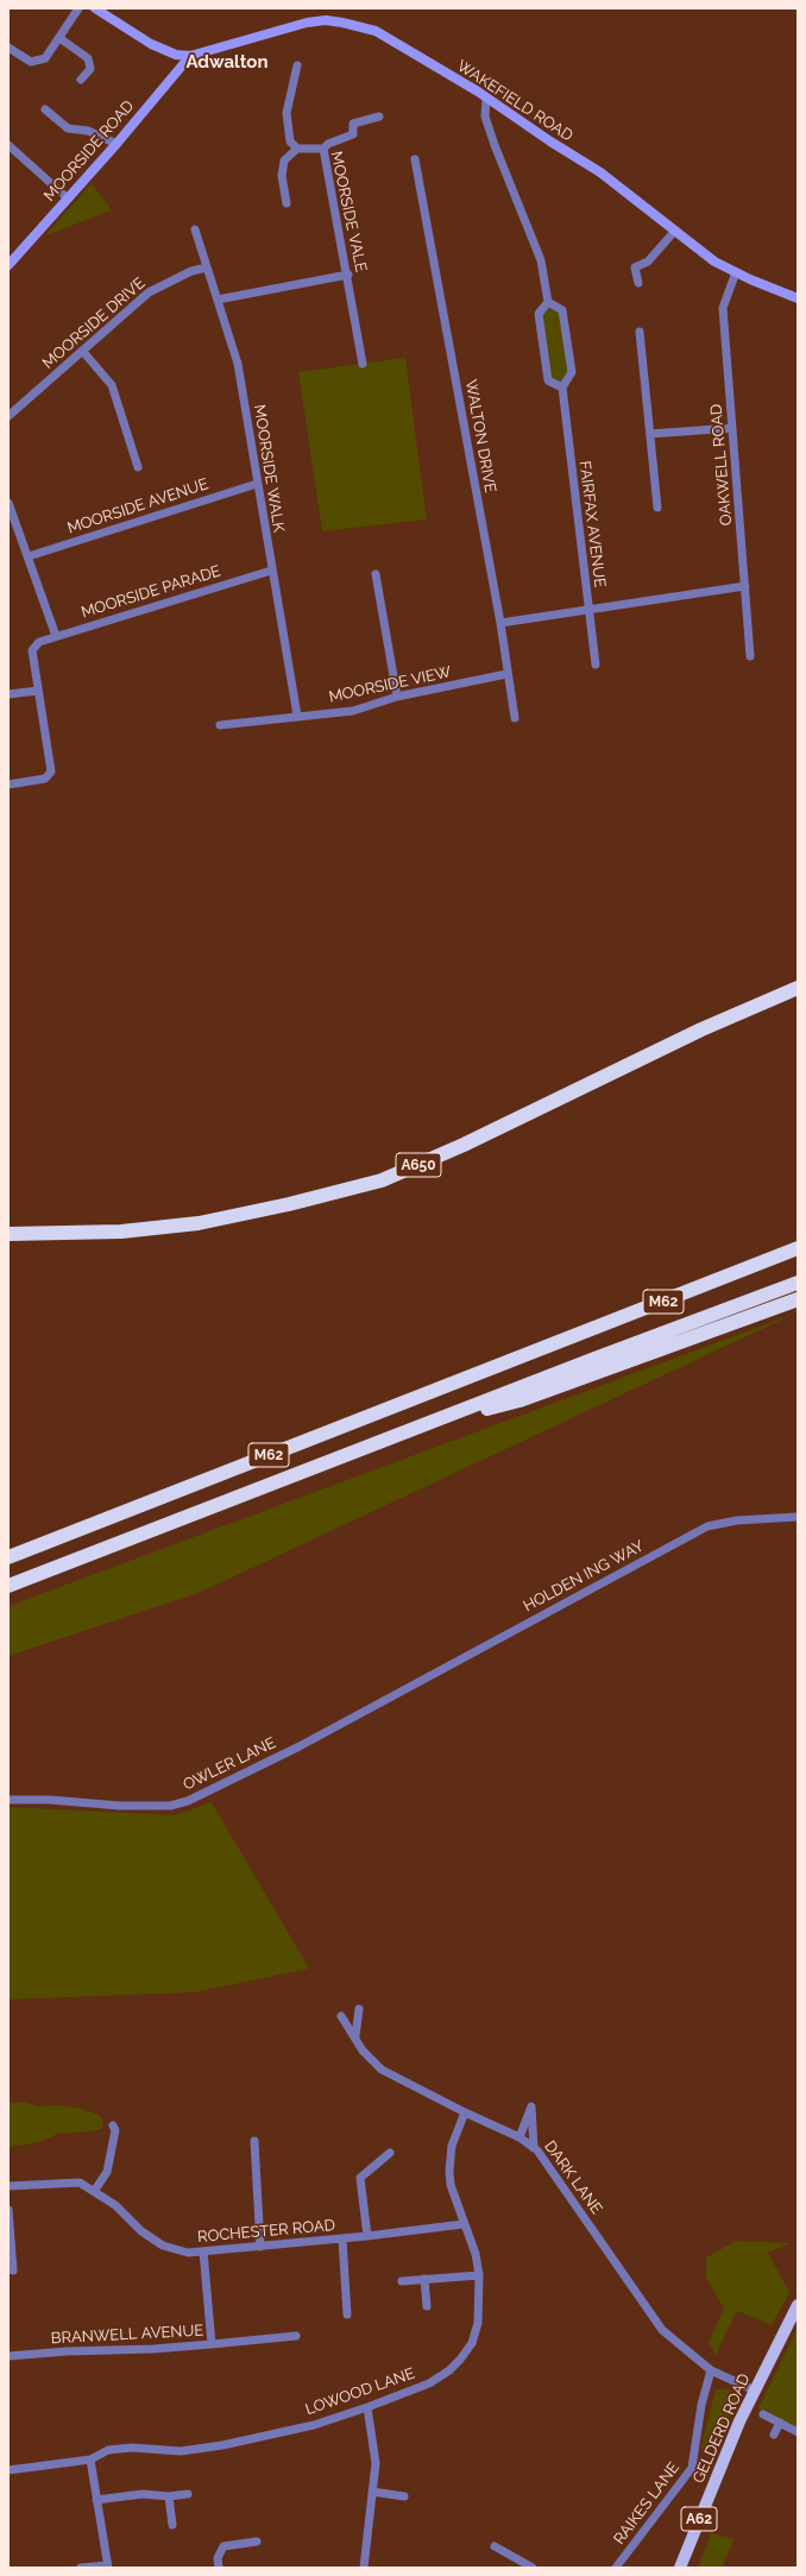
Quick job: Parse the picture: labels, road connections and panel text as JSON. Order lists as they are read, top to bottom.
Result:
{
  "streets": {
    "highway": ["A650", "M62"],
    "main road": [
      "WAKEFIELD ROAD",
      "MOORSIDE ROAD",
      "GELDERD ROAD",
      "A62"
    ],
    "street": [
      "MOORSIDE VALE",
      "MOORSIDE DRIVE",
      "WALTON DRIVE",
      "OAKWELL ROAD",
      "MOORSIDE WALK",
      "MOORSIDE AVENUE",
      "FAIRFAX AVENUE",
      "MOORSIDE PARADE",
      "MOORSIDE VIEW",
      "HOLDEN ING WAY",
      "OWLER LANE",
      "DARK LANE",
      "ROCHESTER ROAD",
      "BRANWELL AVENUE",
      "LOWOOD LANE",
      "RAIKES LANE"
    ]
  },
  "crossings": [
    ["WAKEFIELD ROAD", "MOORSIDE ROAD"],
    ["WAKEFIELD ROAD", "OAKWELL ROAD"],
    ["MOORSIDE DRIVE", "MOORSIDE WALK"],
    ["WALTON DRIVE", "MOORSIDE VIEW"],
    ["MOORSIDE WALK", "MOORSIDE AVENUE"],
    ["MOORSIDE WALK", "MOORSIDE PARADE"],
    ["MOORSIDE WALK", "MOORSIDE VIEW"],
    ["HOLDEN ING WAY", "OWLER LANE"],
    ["DARK LANE", "LOWOOD LANE"],
    ["DARK LANE", "GELDERD ROAD"],
    ["DARK LANE", "RAIKES LANE"],
    ["ROCHESTER ROAD", "BRANWELL AVENUE"],
    ["ROCHESTER ROAD", "LOWOOD LANE"]
  ],
  "districts": ["Adwalton"]
}
